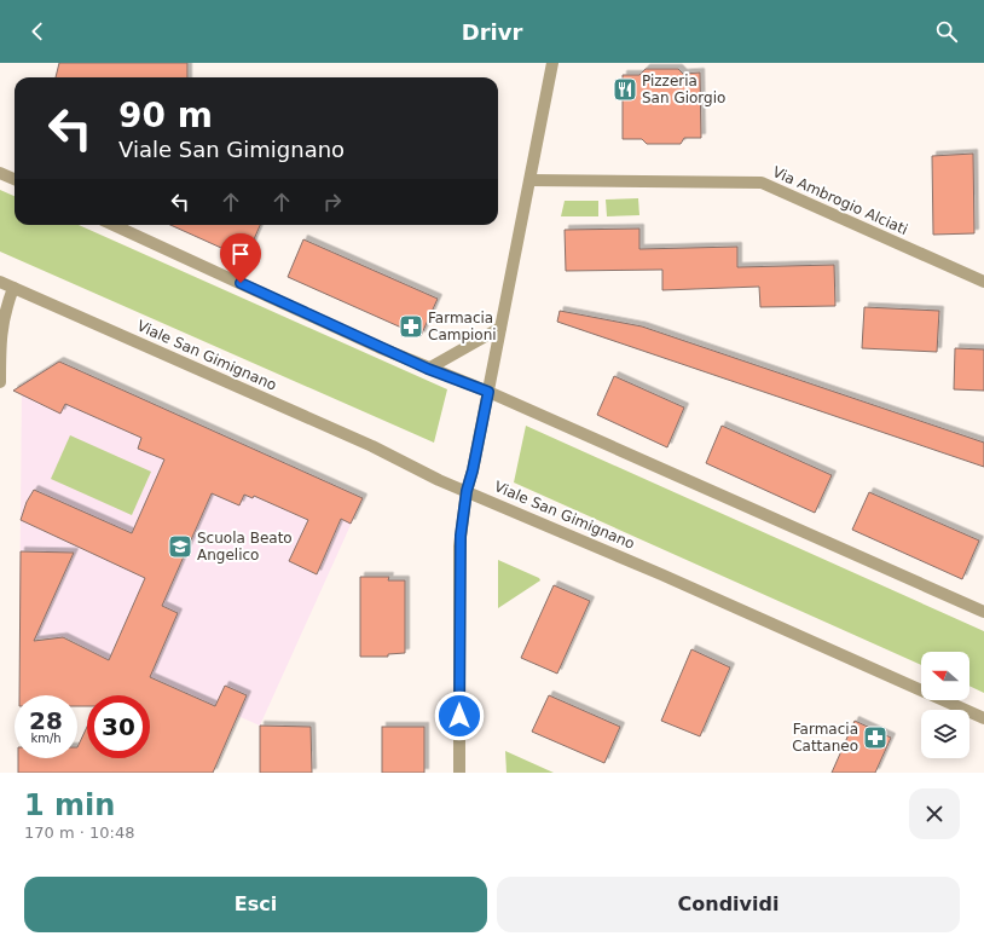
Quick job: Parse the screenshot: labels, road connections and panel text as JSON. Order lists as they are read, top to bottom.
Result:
{
  "streets": {
    "street": ["Via Ambrogio Alciati", "Viale San Gimignano"]
  },
  "places": {
    "restaurant": ["Pizzeria San Giorgio"],
    "pharmacy": ["Farmacia Campioni", "Farmacia Cattaneo"],
    "school or university": ["Scuola Beato Angelico"]
  },
  "north": "left",
  "page": {
    "header": "Drivr",
    "turn": ["90 m", "Viale San Gimignano"],
    "speed": "28 km/h",
    "limit": "30",
    "heading": ["1 min", "170 m · 10:48"],
    "buttons": ["Esci", "Condividi"]
  }
}
